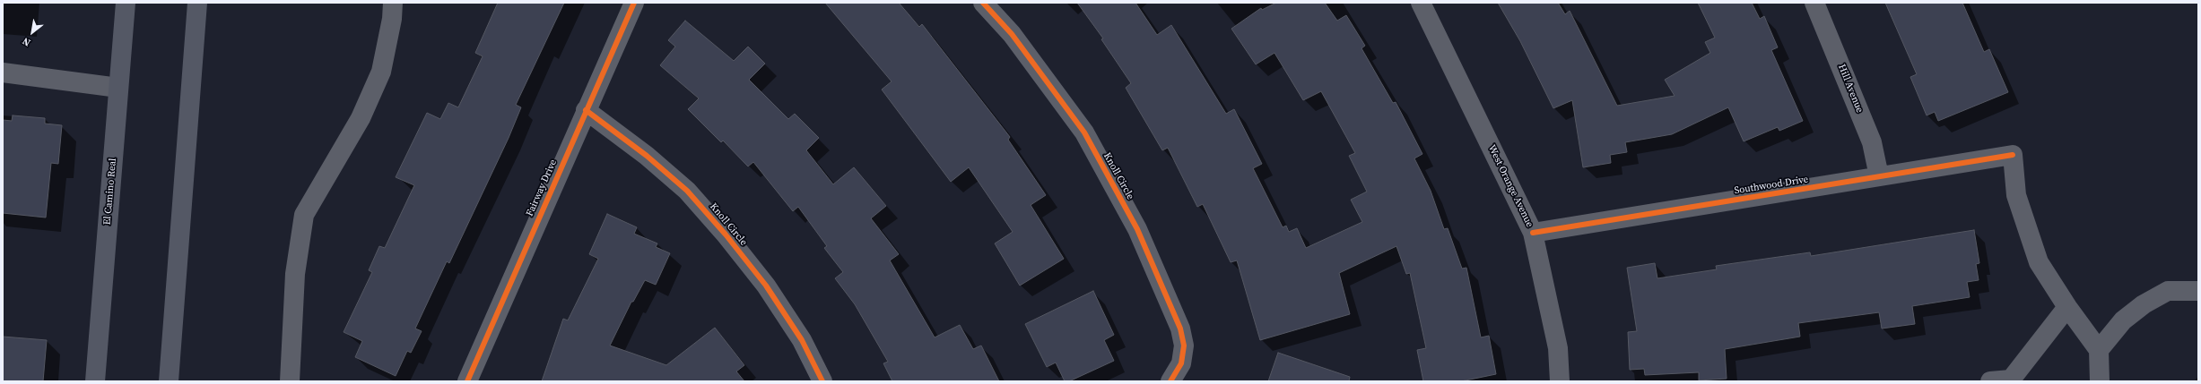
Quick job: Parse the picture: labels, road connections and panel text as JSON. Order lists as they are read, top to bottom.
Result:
{
  "streets": {
    "main road": ["El Camino Real"],
    "street": [
      "Hill Avenue",
      "Knoll Circle",
      "Southwood Drive",
      "West Orange Avenue",
      "Fairway Drive"
    ]
  },
  "crossings": [
    ["Hill Avenue", "Southwood Drive"],
    ["Knoll Circle", "Fairway Drive"],
    ["Southwood Drive", "West Orange Avenue"]
  ],
  "north": "bottom left"
}
